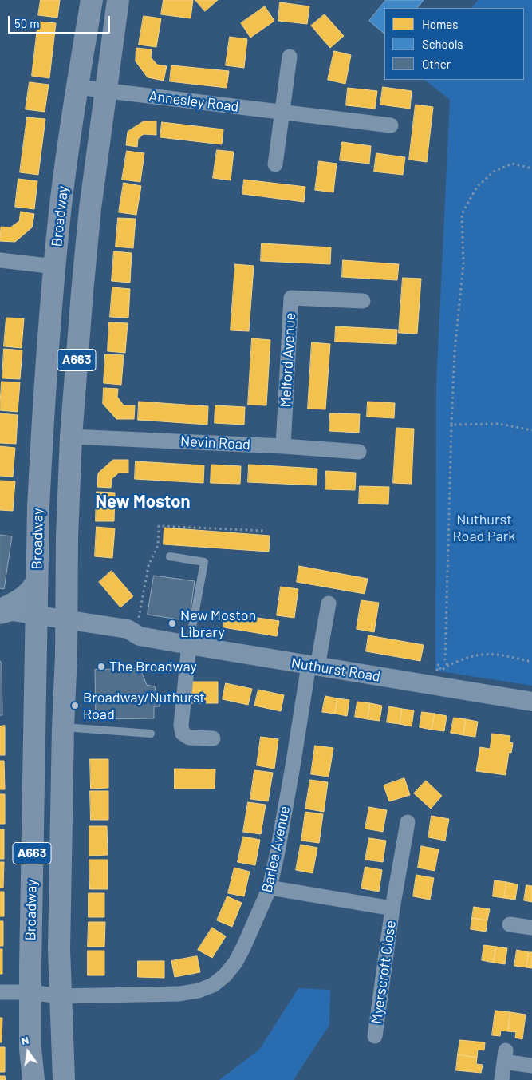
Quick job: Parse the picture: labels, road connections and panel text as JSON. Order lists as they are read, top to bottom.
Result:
{
  "streets": {
    "highway": ["Broadway", "A663"],
    "street": [
      "Annesley Road",
      "Melford Avenue",
      "Nevin Road",
      "Nuthurst Road",
      "Barlea Avenue",
      "Myerscroft Close"
    ]
  },
  "crossings": [
    ["Annesley Road", "Broadway"],
    ["Broadway", "Nevin Road"],
    ["Broadway", "Nuthurst Road"],
    ["Broadway", "Barlea Avenue"],
    ["Melford Avenue", "Nevin Road"],
    ["Nuthurst Road", "Barlea Avenue"],
    ["Barlea Avenue", "Myerscroft Close"]
  ],
  "districts": ["New Moston"],
  "parks": ["Nuthurst Road Park"],
  "places": ["New Moston Library", "The Broadway", "Broadway/Nuthurst Road"],
  "legend": ["Homes", "Schools", "Other"],
  "scale_bar": "50 m",
  "north": "top"
}
